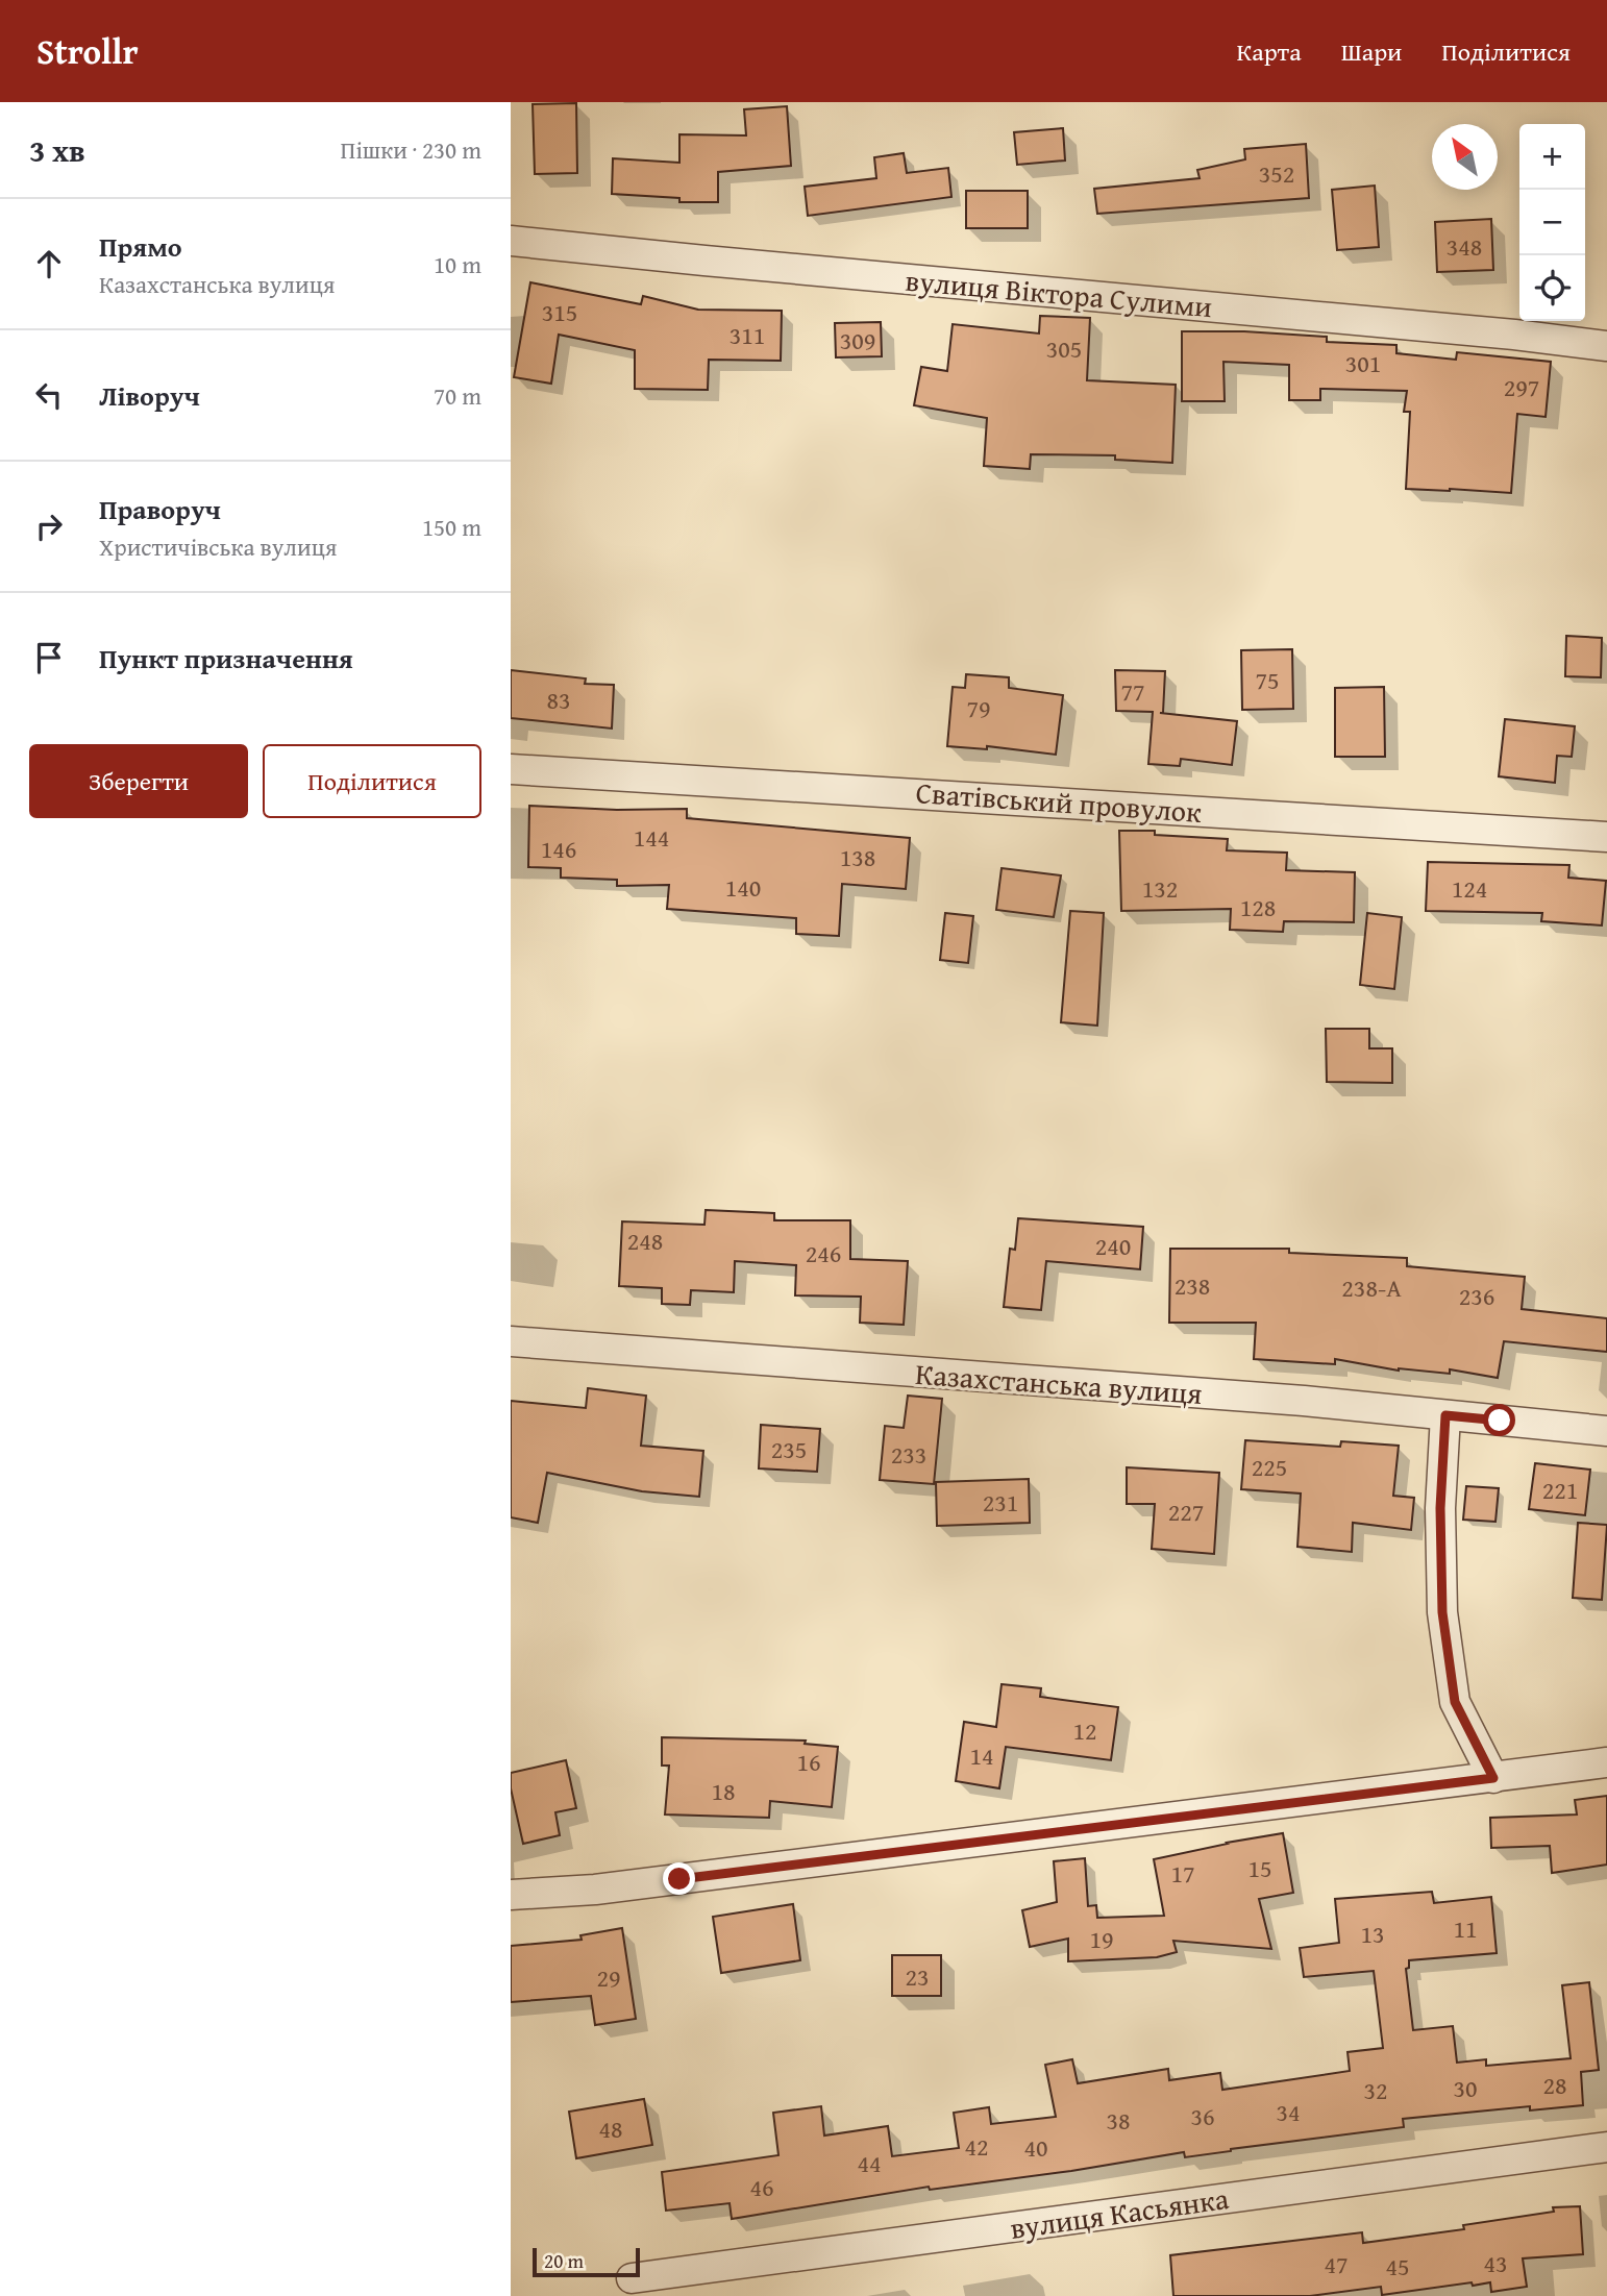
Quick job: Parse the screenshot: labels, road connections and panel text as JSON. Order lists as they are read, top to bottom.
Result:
{
  "streets": {
    "street": [
      "вулиця Віктора Сулими",
      "Сватівський провулок",
      "Казахстанська вулиця",
      "вулиця Касьянка"
    ]
  },
  "house_numbers": [
    "352",
    "348",
    "315",
    "311",
    "309",
    "305",
    "301",
    "297",
    "75",
    "77",
    "83",
    "79",
    "144",
    "146",
    "138",
    "140",
    "132",
    "124",
    "128",
    "248",
    "240",
    "246",
    "238",
    "238-А",
    "236",
    "235",
    "233",
    "225",
    "221",
    "231",
    "227",
    "12",
    "14",
    "16",
    "18",
    "15",
    "17",
    "11",
    "13",
    "19",
    "23",
    "29",
    "28",
    "30",
    "32",
    "34",
    "36",
    "38",
    "48",
    "42",
    "40",
    "44",
    "46",
    "43",
    "47",
    "45"
  ],
  "scale_bar": "20 m",
  "north": "top left",
  "page": {
    "header": "Strollr",
    "nav": ["Карта", "Шари", "Поділитися"],
    "heading": ["3 хв", "Пішки · 230 m"],
    "map_buttons": ["+", "−"],
    "list": [
      ["Прямо", "Казахстанська вулиця", "10 m"],
      ["Ліворуч", "70 m"],
      ["Праворуч", "Христичівська вулиця", "150 m"],
      "Пункт призначення"
    ],
    "buttons": ["Зберегти", "Поділитися"],
    "scale": "20 m"
  }
}
